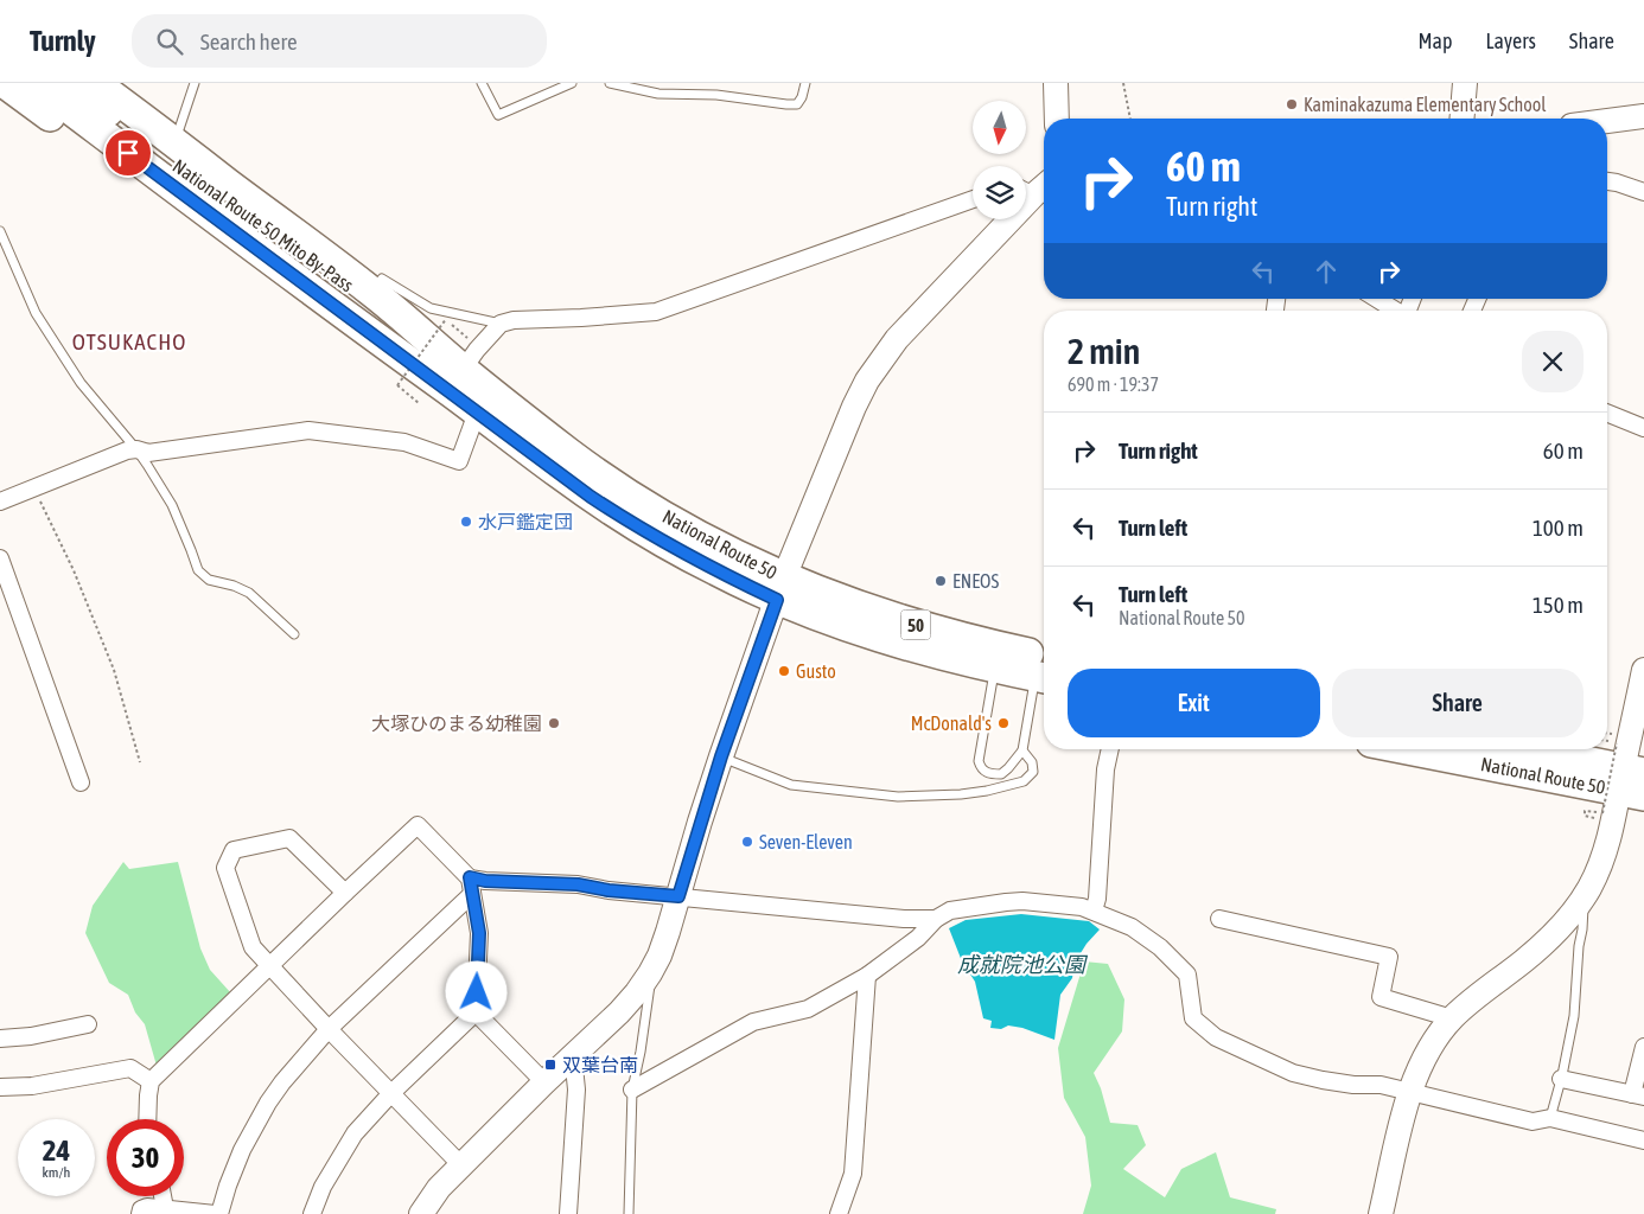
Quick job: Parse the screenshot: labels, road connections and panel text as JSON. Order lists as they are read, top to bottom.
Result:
{
  "streets": {
    "highway": ["National Route 50 Mito By-Pass", "National Route 50", "50"]
  },
  "crossings": [
    ["National Route 50 Mito By-Pass", "National Route 50"]
  ],
  "districts": ["OTSUKACHO"],
  "water": ["成就院池公園"],
  "places": {
    "other": [
      "Kaminakazuma Elementary School",
      "水戸鑑定団",
      "ENEOS",
      "Gusto",
      "大塚ひのまる幼稚園",
      "McDonald's",
      "Seven-Eleven"
    ],
    "transit": ["双葉台南"]
  },
  "north": "bottom",
  "page": {
    "header": "Turnly",
    "search": "Search here",
    "nav": ["Map", "Layers", "Share"],
    "turn": ["60 m", "Turn right"],
    "heading": ["2 min", "690 m · 19:37"],
    "list": [
      {
        "name": "Turn right",
        "value": "60 m"
      },
      {
        "name": "Turn left",
        "value": "100 m"
      },
      {
        "name": "Turn left",
        "note": "National Route 50",
        "value": "150 m"
      }
    ],
    "buttons": ["Exit", "Share"],
    "speed": "24 km/h",
    "limit": "30"
  }
}
